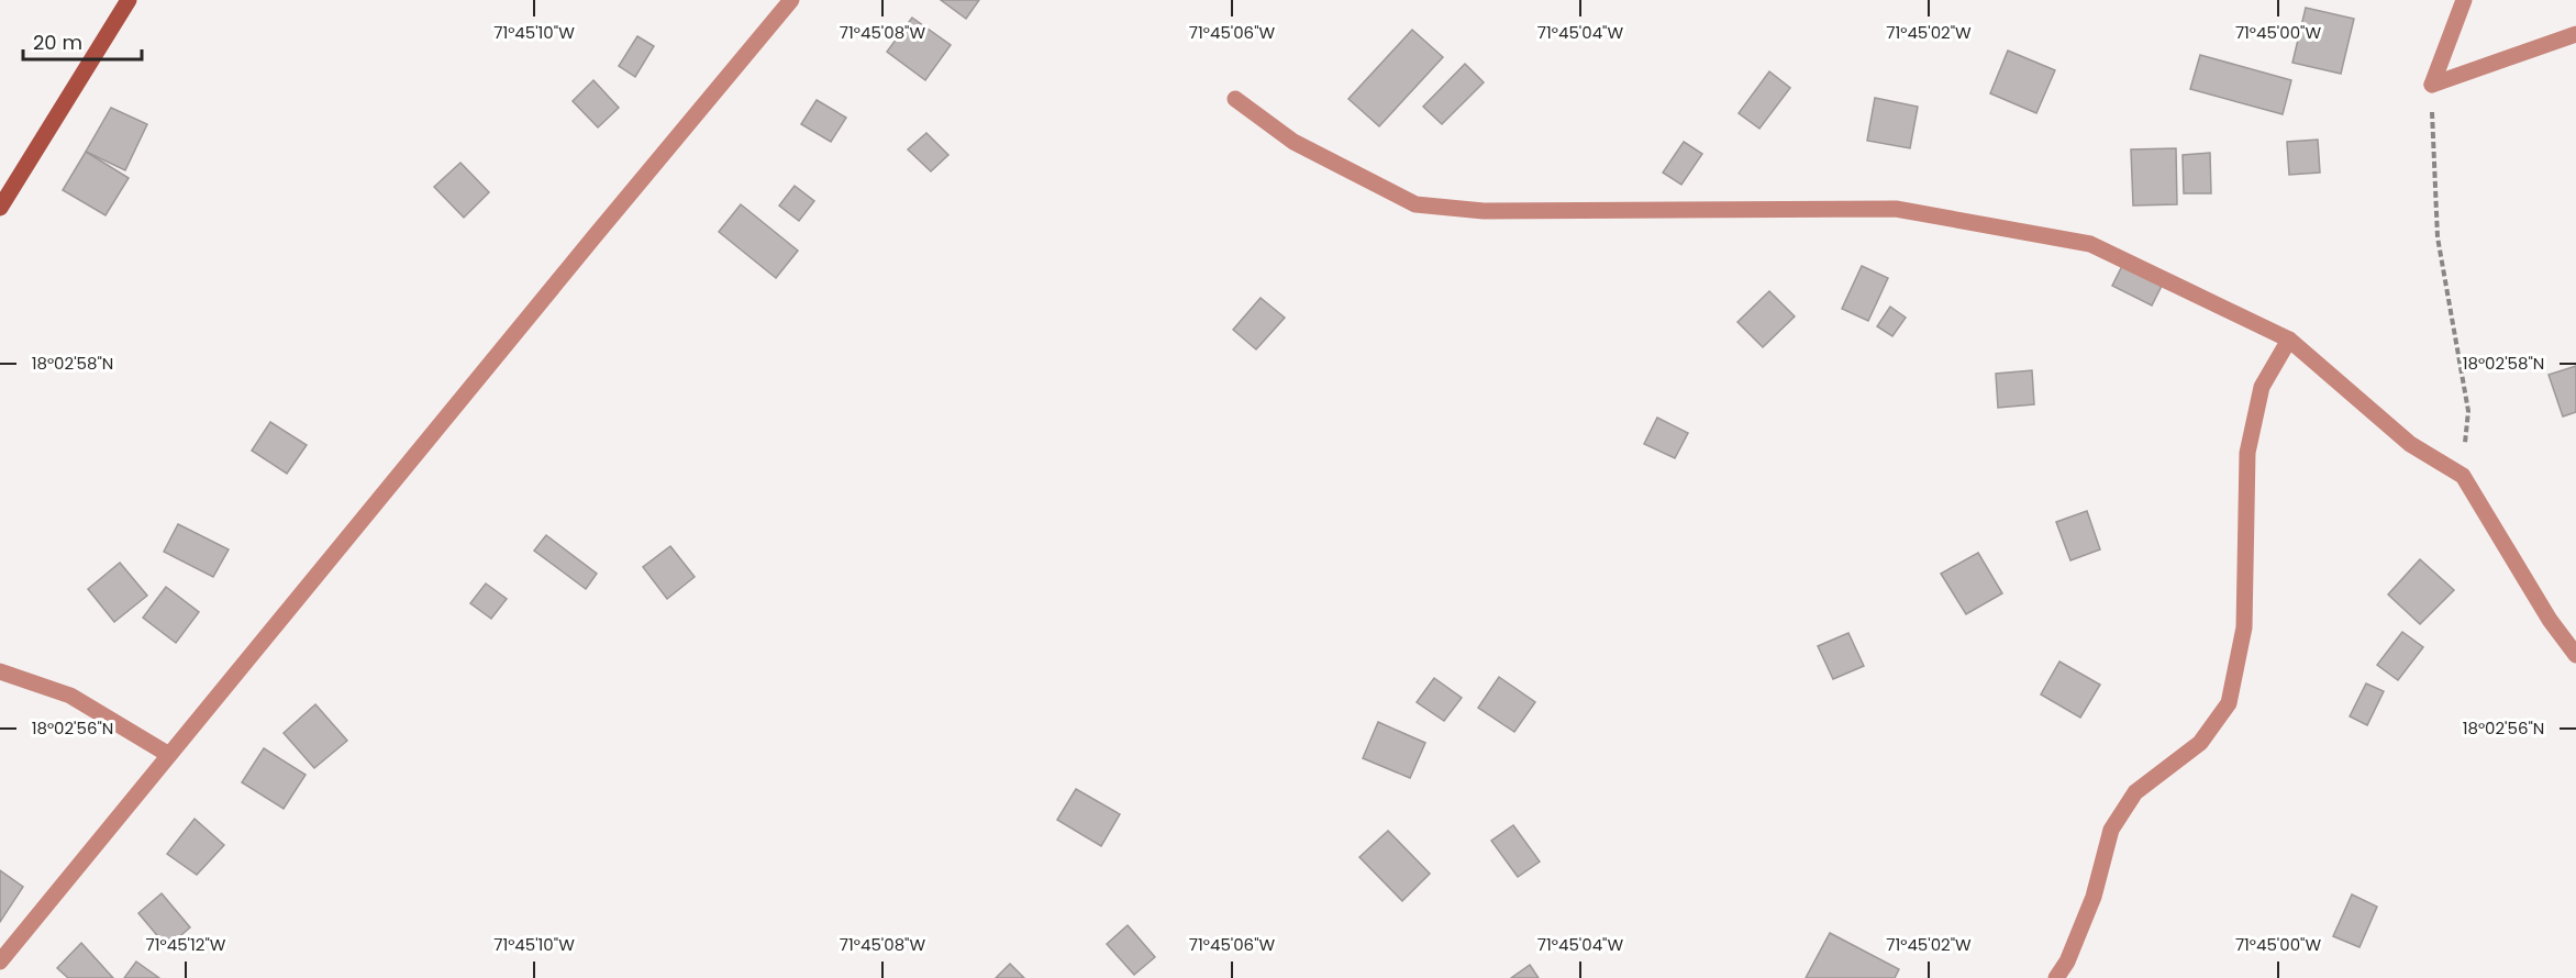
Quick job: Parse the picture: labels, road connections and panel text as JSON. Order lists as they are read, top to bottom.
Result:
{
  "scale_bar": "20 m",
  "coordinates": [
    "71°45'10\"W",
    "71°45'08\"W",
    "71°45'06\"W",
    "71°45'04\"W",
    "71°45'02\"W",
    "71°45'00\"W",
    "18°02'58\"N",
    "18°02'56\"N",
    "71°45'12\"W"
  ]
}
